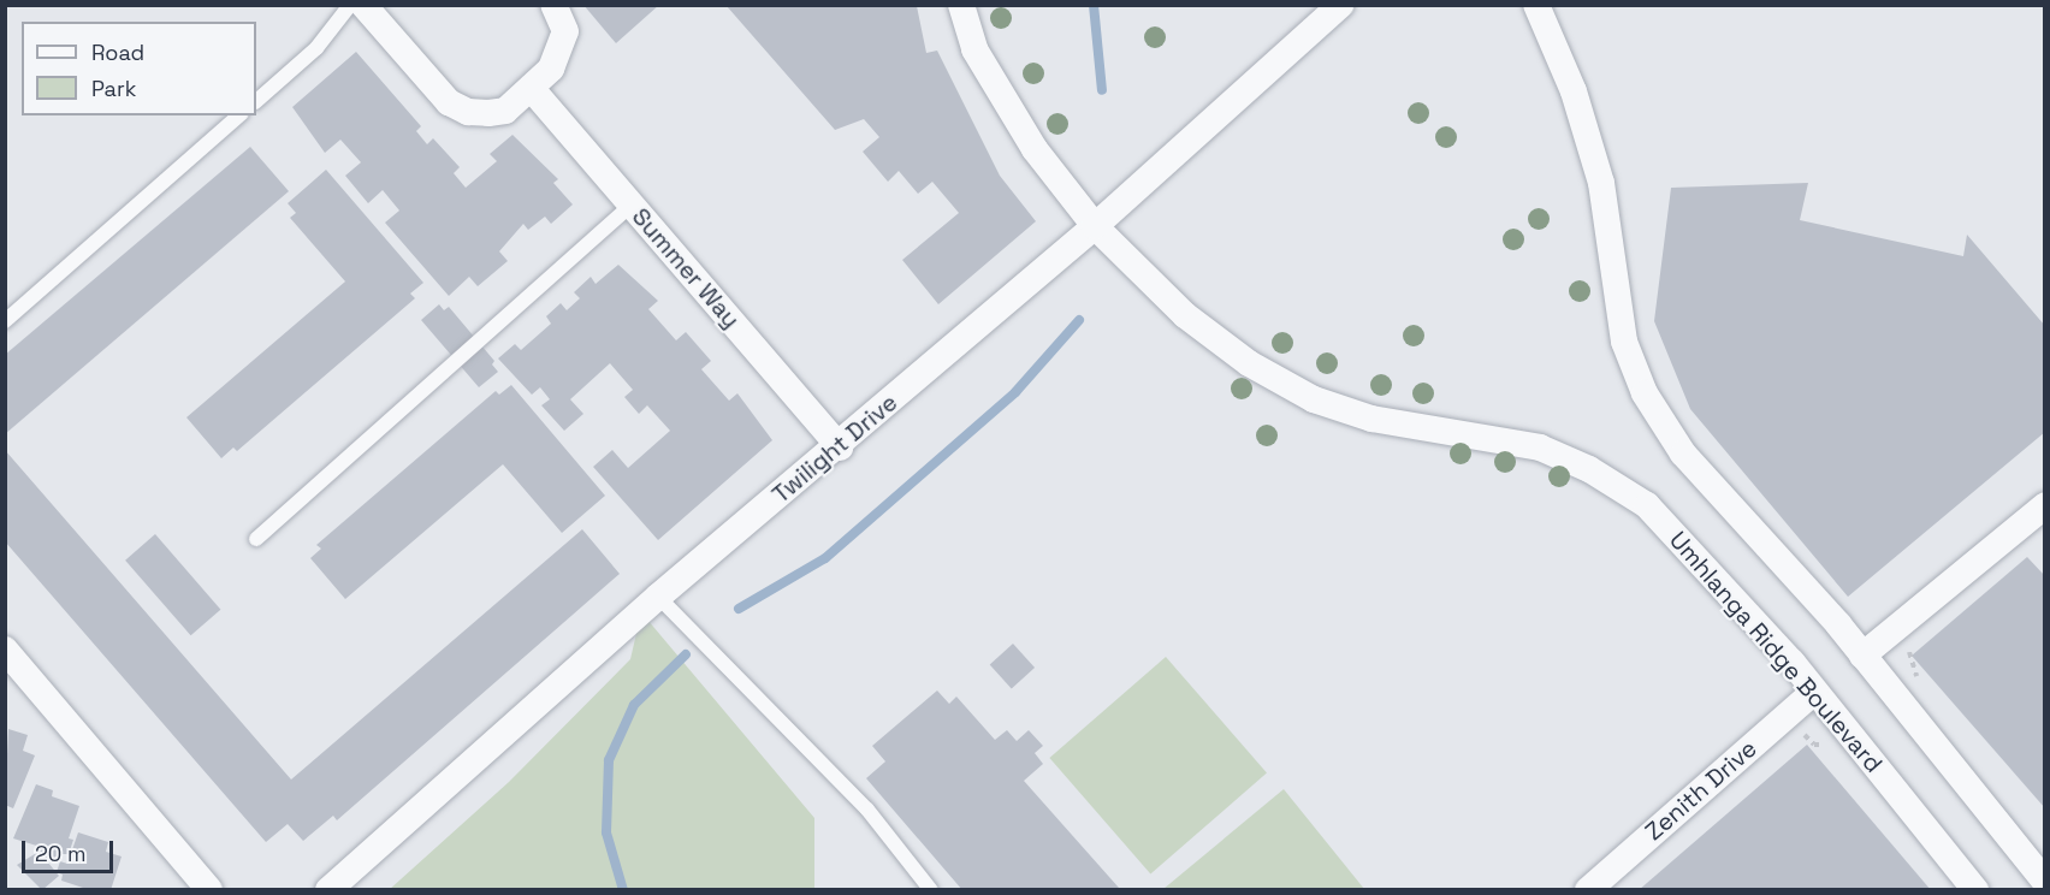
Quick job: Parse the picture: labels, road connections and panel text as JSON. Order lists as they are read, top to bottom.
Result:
{
  "streets": {
    "street": [
      "Summer Way",
      "Twilight Drive",
      "Umhlanga Ridge Boulevard",
      "Zenith Drive"
    ]
  },
  "crossings": [
    ["Summer Way", "Twilight Drive"],
    ["Twilight Drive", "Umhlanga Ridge Boulevard"],
    ["Umhlanga Ridge Boulevard", "Zenith Drive"]
  ],
  "legend": ["Road", "Park"],
  "scale_bar": "20 m"
}
